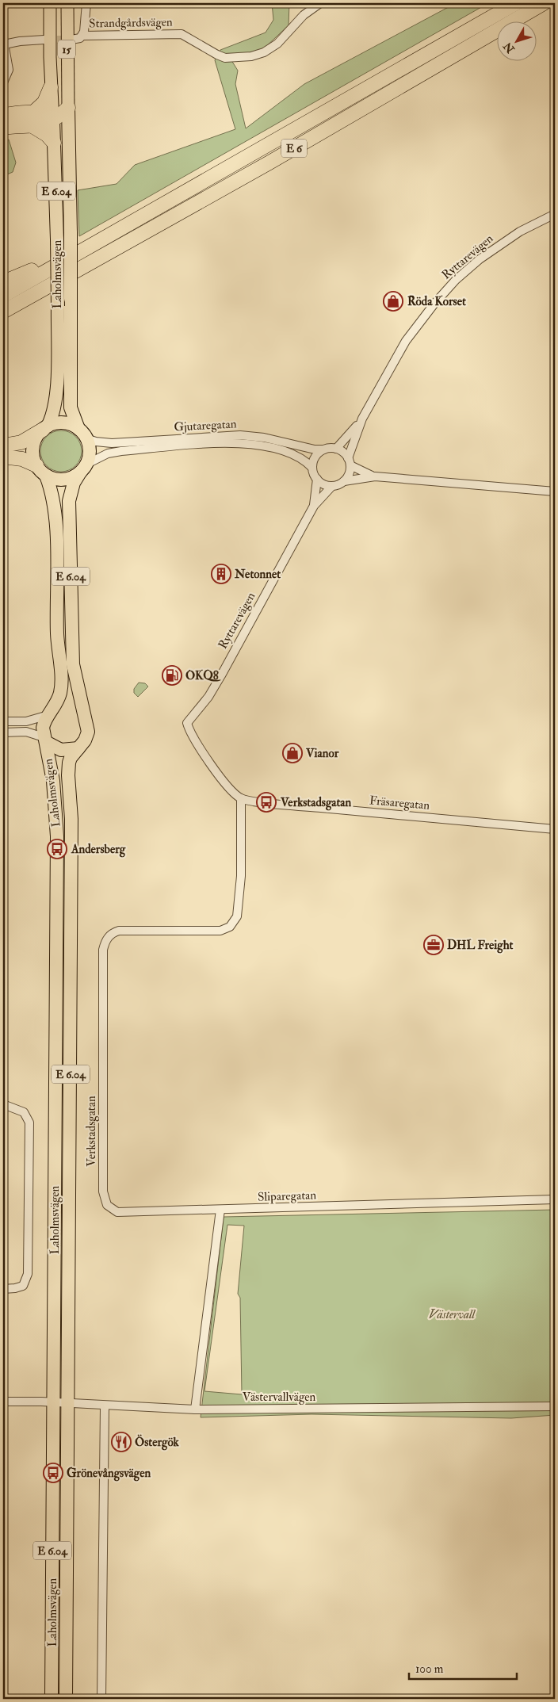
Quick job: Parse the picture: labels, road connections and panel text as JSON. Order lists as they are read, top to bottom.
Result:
{
  "streets": {
    "highway": ["E 6", "E 6.04", "Laholmsvägen"],
    "main road": ["15"],
    "street": [
      "Strandgårdsvägen",
      "Ryttarevägen",
      "Gjutaregatan",
      "Fräsaregatan",
      "Verkstadsgatan",
      "Sliparegatan",
      "Västervallvägen"
    ]
  },
  "crossings": [
    ["Ryttarevägen", "Gjutaregatan"],
    ["Ryttarevägen", "Fräsaregatan"],
    ["Ryttarevägen", "Verkstadsgatan"],
    ["Laholmsvägen", "Gjutaregatan"],
    ["Laholmsvägen", "Västervallvägen"],
    ["Fräsaregatan", "Verkstadsgatan"],
    ["Verkstadsgatan", "Sliparegatan"]
  ],
  "parks": ["Västervall"],
  "places": {
    "shop": ["Röda Korset", "Vianor"],
    "building": ["Netonnet"],
    "fuel station": ["OKQ8"],
    "bus stop": ["Verkstadsgatan", "Andersberg", "Grönevångsvägen"],
    "office": ["DHL Freight"],
    "restaurant": ["Östergök"]
  },
  "scale_bar": "100 m",
  "north": "bottom left"
}
